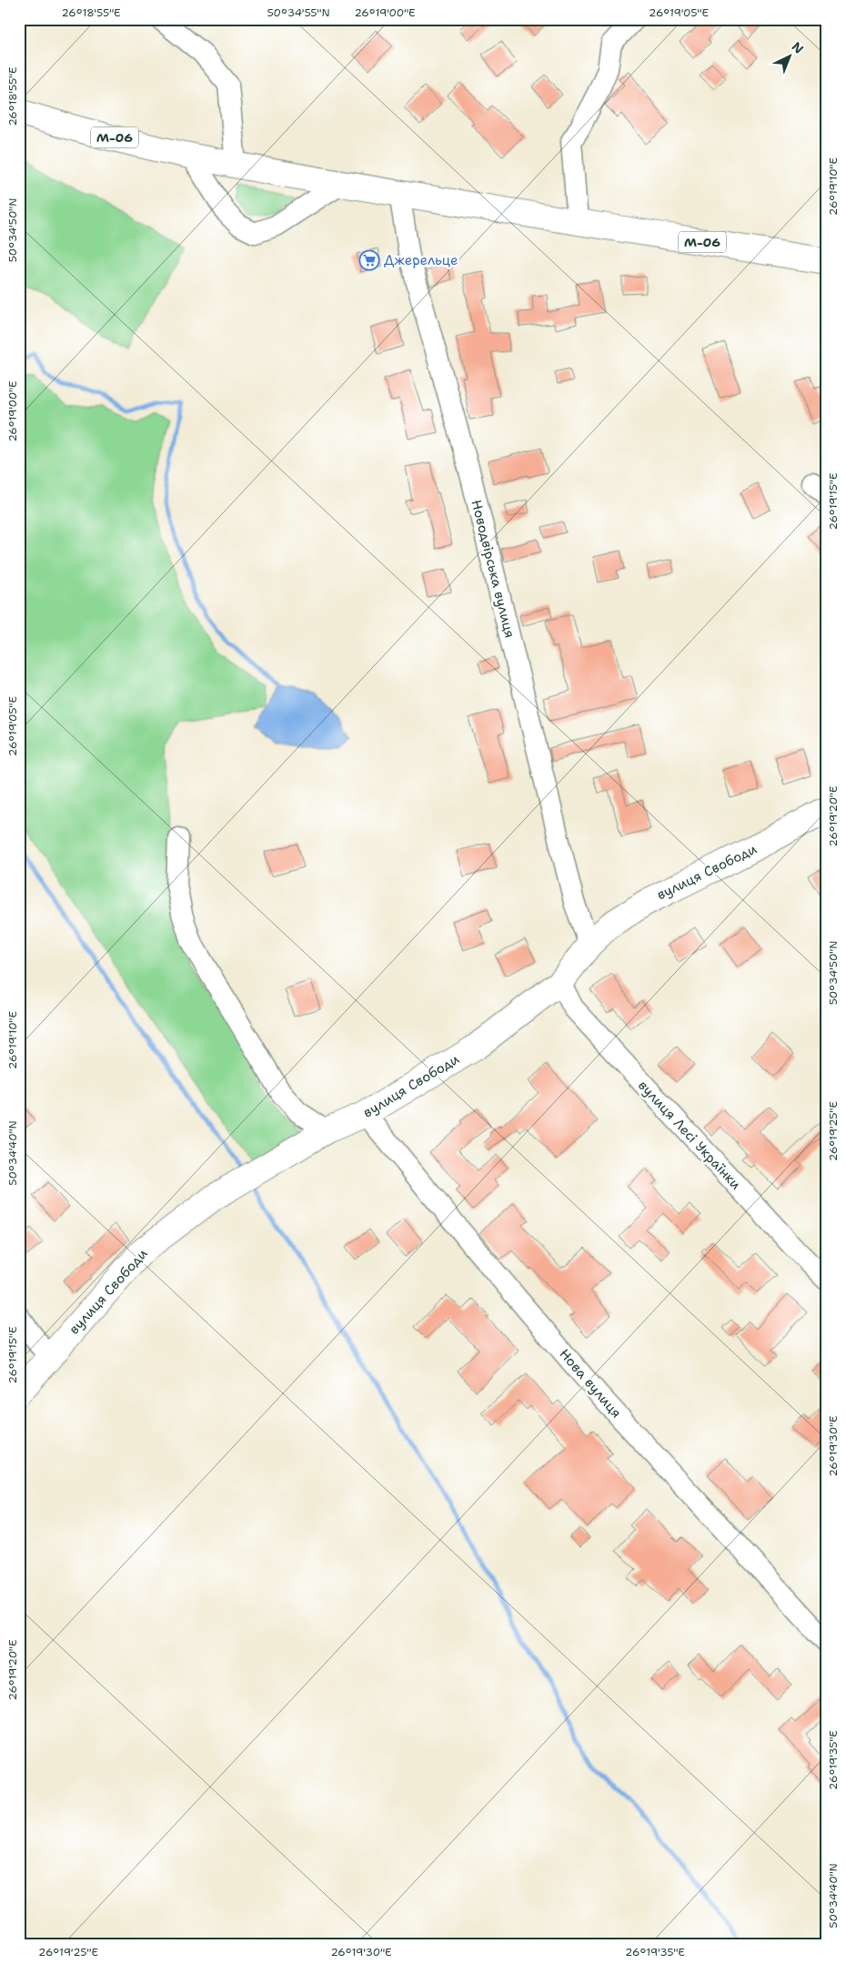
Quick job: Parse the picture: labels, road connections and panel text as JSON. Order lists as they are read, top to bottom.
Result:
{
  "streets": {
    "main road": ["М-06", "вулиця Свободи"],
    "street": ["Новодвірська вулиця", "вулиця Лесі Українки", "Нова вулиця"]
  },
  "crossings": [
    ["М-06", "Новодвірська вулиця"],
    ["Новодвірська вулиця", "вулиця Свободи"],
    ["вулиця Свободи", "вулиця Лесі Українки"],
    ["вулиця Свободи", "Нова вулиця"]
  ],
  "places": {
    "supermarket": ["Джерельце"]
  },
  "north": "top right",
  "coordinates": [
    "26°18'55\"E",
    "50°34'55\"N",
    "26°19'00\"E",
    "26°19'05\"E",
    "26°19'10\"E",
    "50°34'50\"N",
    "26°19'15\"E",
    "26°19'20\"E",
    "26°19'25\"E",
    "50°34'40\"N",
    "26°19'30\"E",
    "26°19'35\"E"
  ]
}
